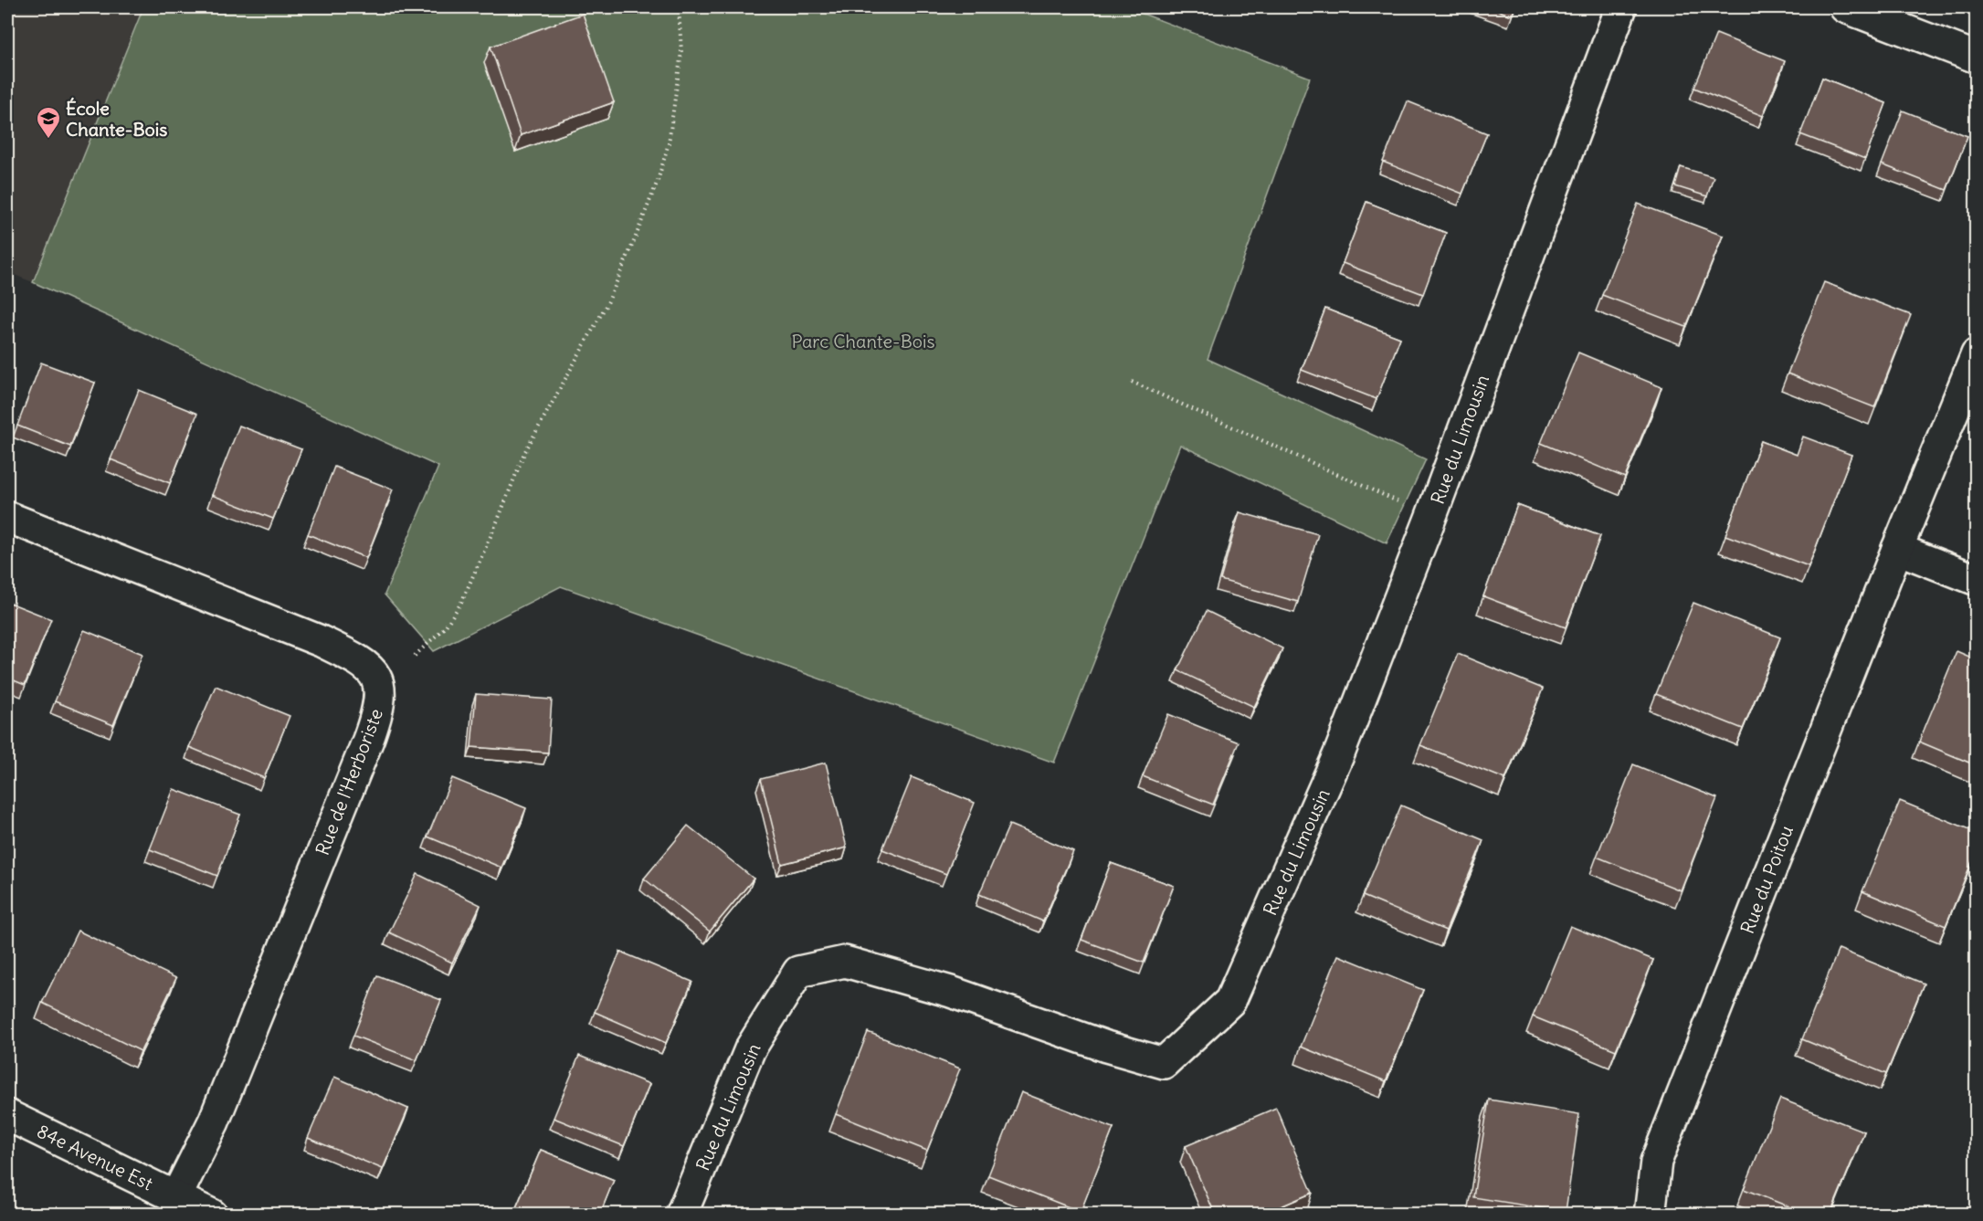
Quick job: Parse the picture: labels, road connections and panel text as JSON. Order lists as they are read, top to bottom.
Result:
{
  "streets": {
    "street": [
      "Rue du Limousin",
      "Rue de l'Herboriste",
      "Rue du Poitou",
      "84e Avenue Est"
    ]
  },
  "crossings": [
    ["Rue de l'Herboriste", "84e Avenue Est"]
  ],
  "parks": ["Parc Chante-Bois"],
  "places": {
    "school or university": ["École Chante-Bois"]
  }
}
